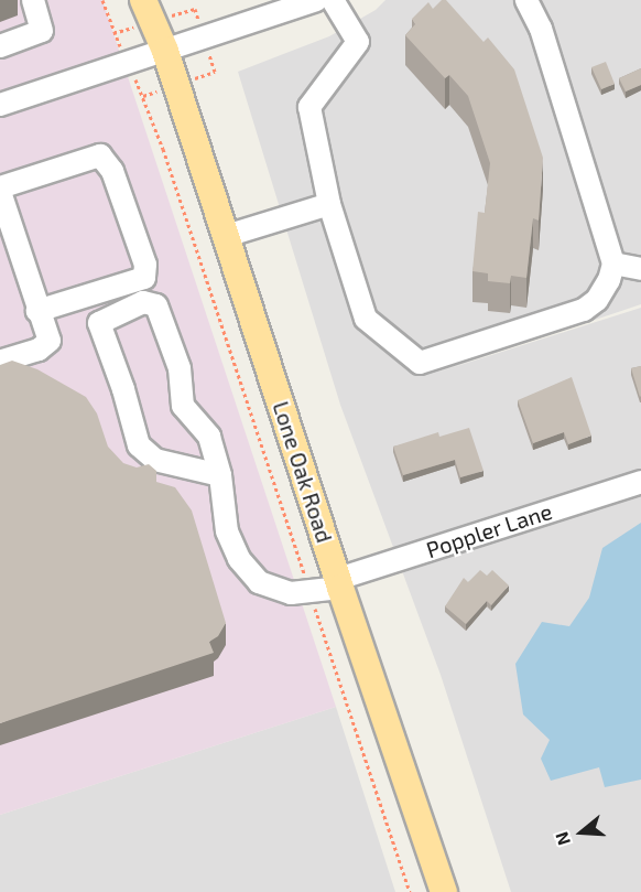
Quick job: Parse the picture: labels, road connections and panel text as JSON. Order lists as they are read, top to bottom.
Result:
{
  "streets": {
    "main road": ["Lone Oak Road"],
    "street": ["Poppler Lane"]
  },
  "crossings": [
    ["Lone Oak Road", "Poppler Lane"]
  ],
  "north": "left"
}
